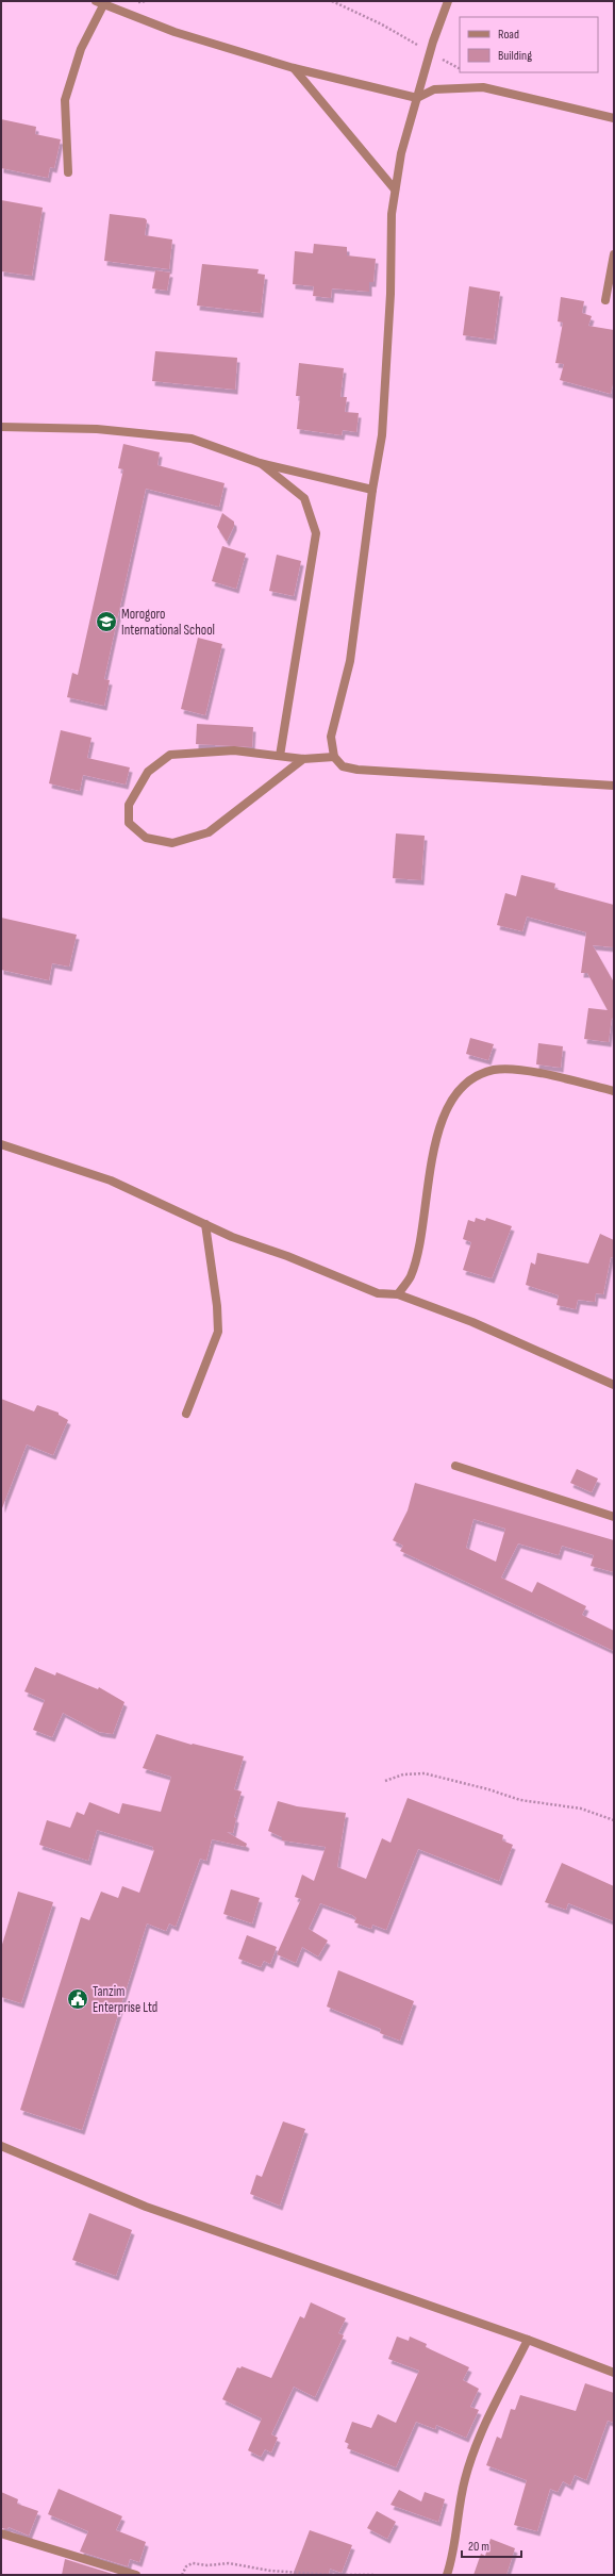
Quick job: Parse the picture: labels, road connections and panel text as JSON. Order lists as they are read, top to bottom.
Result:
{
  "places": {
    "school or university": ["Morogoro International School"],
    "public building": ["Tanzim Enterprise Ltd"]
  },
  "legend": ["Road", "Building"],
  "scale_bar": "20 m"
}
